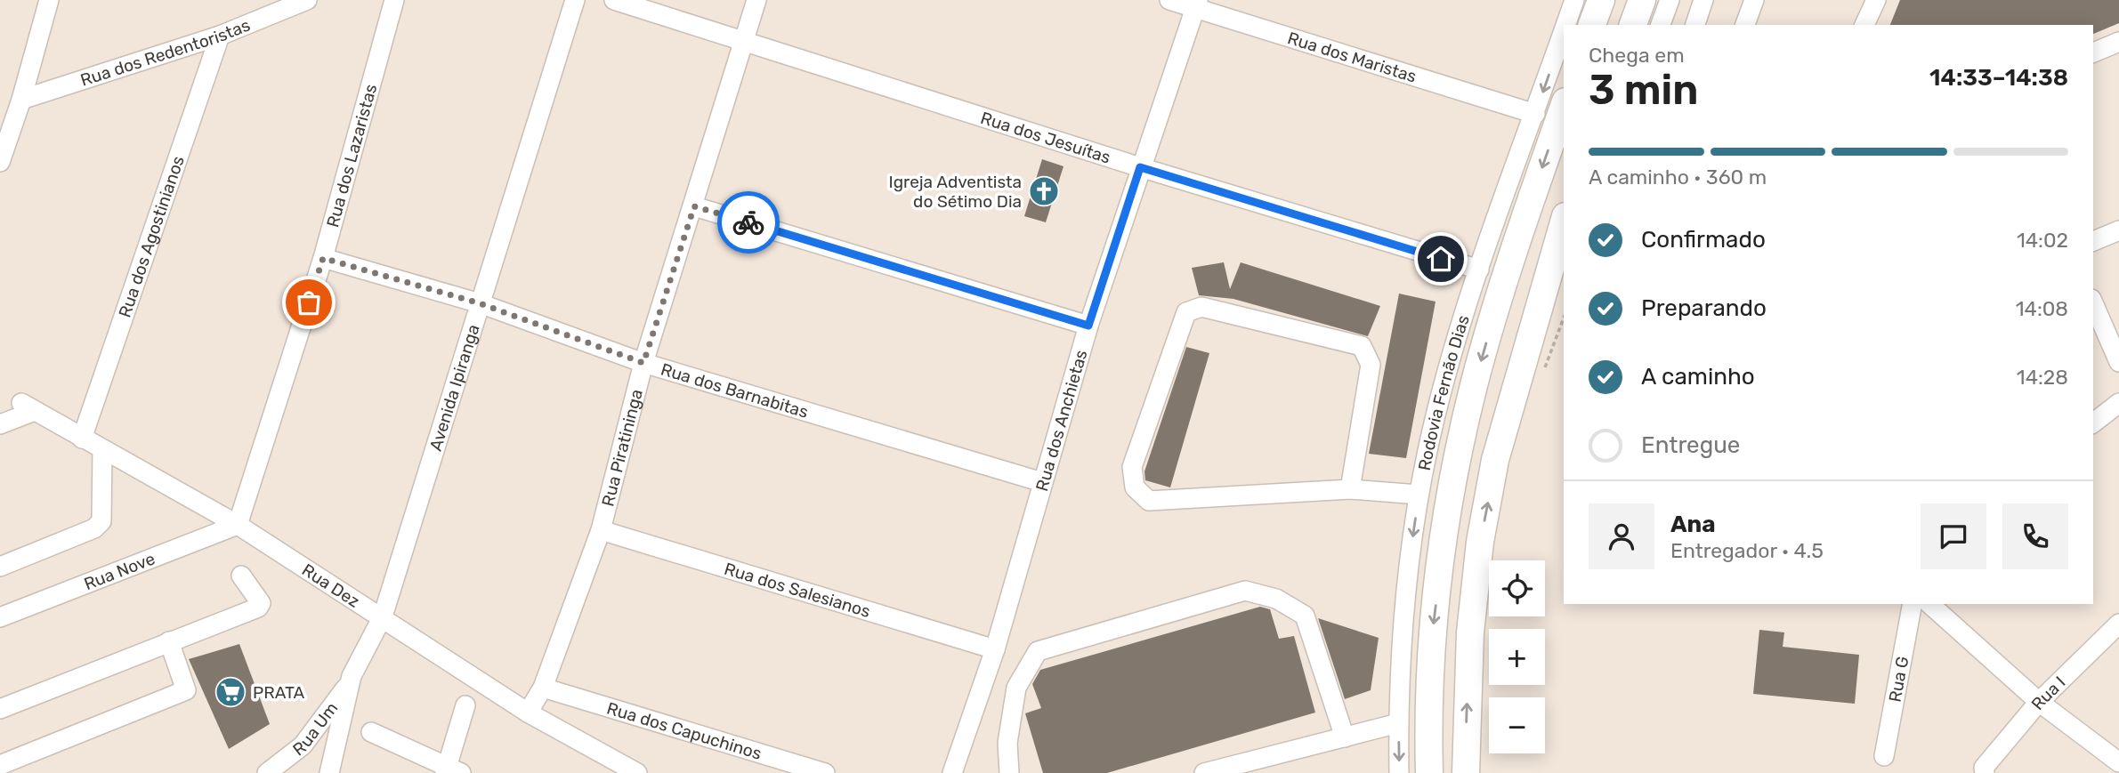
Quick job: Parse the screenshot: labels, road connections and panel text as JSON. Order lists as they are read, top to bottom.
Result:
{
  "streets": {
    "highway": ["Rodovia Fernão Dias"],
    "street": [
      "Rua dos Redentoristas",
      "Rua dos Maristas",
      "Rua dos Jesuítas",
      "Rua dos Lazaristas",
      "Rua dos Agostinianos",
      "Avenida Ipiranga",
      "Rua dos Barnabitas",
      "Rua dos Anchietas",
      "Rua Piratininga",
      "Rua Nove",
      "Rua Dez",
      "Rua dos Salesianos",
      "Rua G",
      "Rua I",
      "Rua Um",
      "Rua dos Capuchinos"
    ]
  },
  "crossings": [
    ["Rua dos Redentoristas", "Rua dos Agostinianos"],
    ["Rua dos Maristas", "Rodovia Fernão Dias"],
    ["Rua dos Maristas", "Rua dos Anchietas"],
    ["Rua dos Jesuítas", "Rodovia Fernão Dias"],
    ["Rua dos Jesuítas", "Rua dos Anchietas"],
    ["Rua dos Jesuítas", "Rua Piratininga"],
    ["Rua dos Lazaristas", "Rua dos Barnabitas"],
    ["Rua dos Lazaristas", "Rua Nove"],
    ["Rua dos Lazaristas", "Rua Dez"],
    ["Rua dos Agostinianos", "Rua Dez"],
    ["Avenida Ipiranga", "Rua dos Barnabitas"],
    ["Avenida Ipiranga", "Rua Dez"],
    ["Avenida Ipiranga", "Rua Um"],
    ["Rua dos Barnabitas", "Rua dos Anchietas"],
    ["Rua dos Barnabitas", "Rua Piratininga"],
    ["Rua dos Anchietas", "Rua dos Salesianos"],
    ["Rua Piratininga", "Rua Dez"],
    ["Rua Piratininga", "Rua dos Salesianos"],
    ["Rua Piratininga", "Rua dos Capuchinos"],
    ["Rua Nove", "Rua Dez"]
  ],
  "places": {
    "church": ["Igreja Adventista do Sétimo Dia"],
    "supermarket": ["PRATA"]
  },
  "page": {
    "heading": ["3 min", "Chega em", "14:33–14:38"],
    "panel": ["Ana", "Entregador · 4.5"],
    "bar": "A caminho · 360 m",
    "list": [
      ["Confirmado", "14:02"],
      ["Preparando", "14:08"],
      ["A caminho", "14:28"],
      "Entregue"
    ],
    "map_buttons": ["+", "−"]
  }
}
